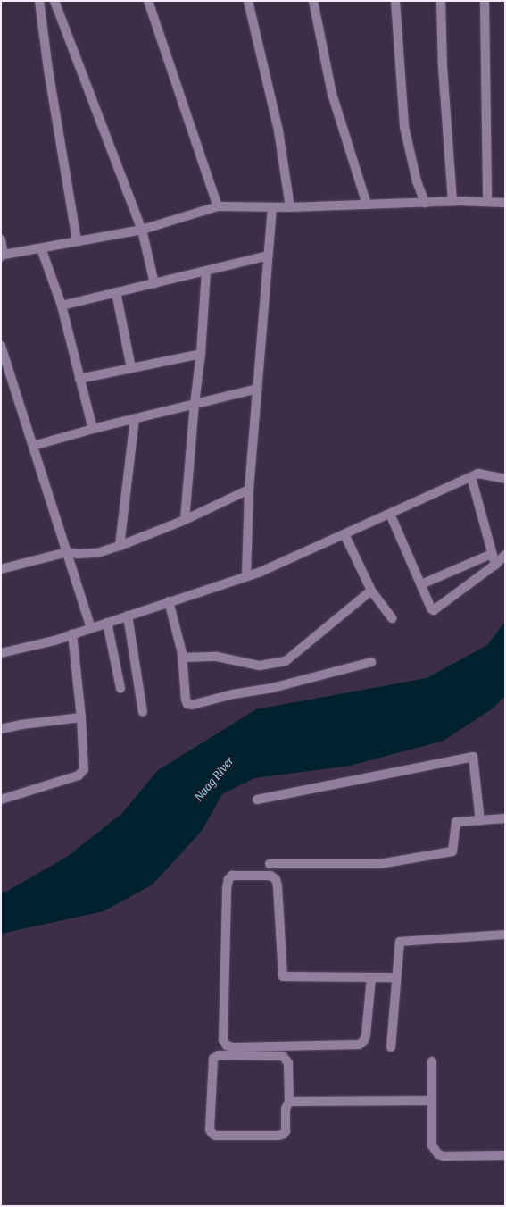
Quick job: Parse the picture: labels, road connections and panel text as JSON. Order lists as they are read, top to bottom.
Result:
{
  "water": ["Naag River"]
}
